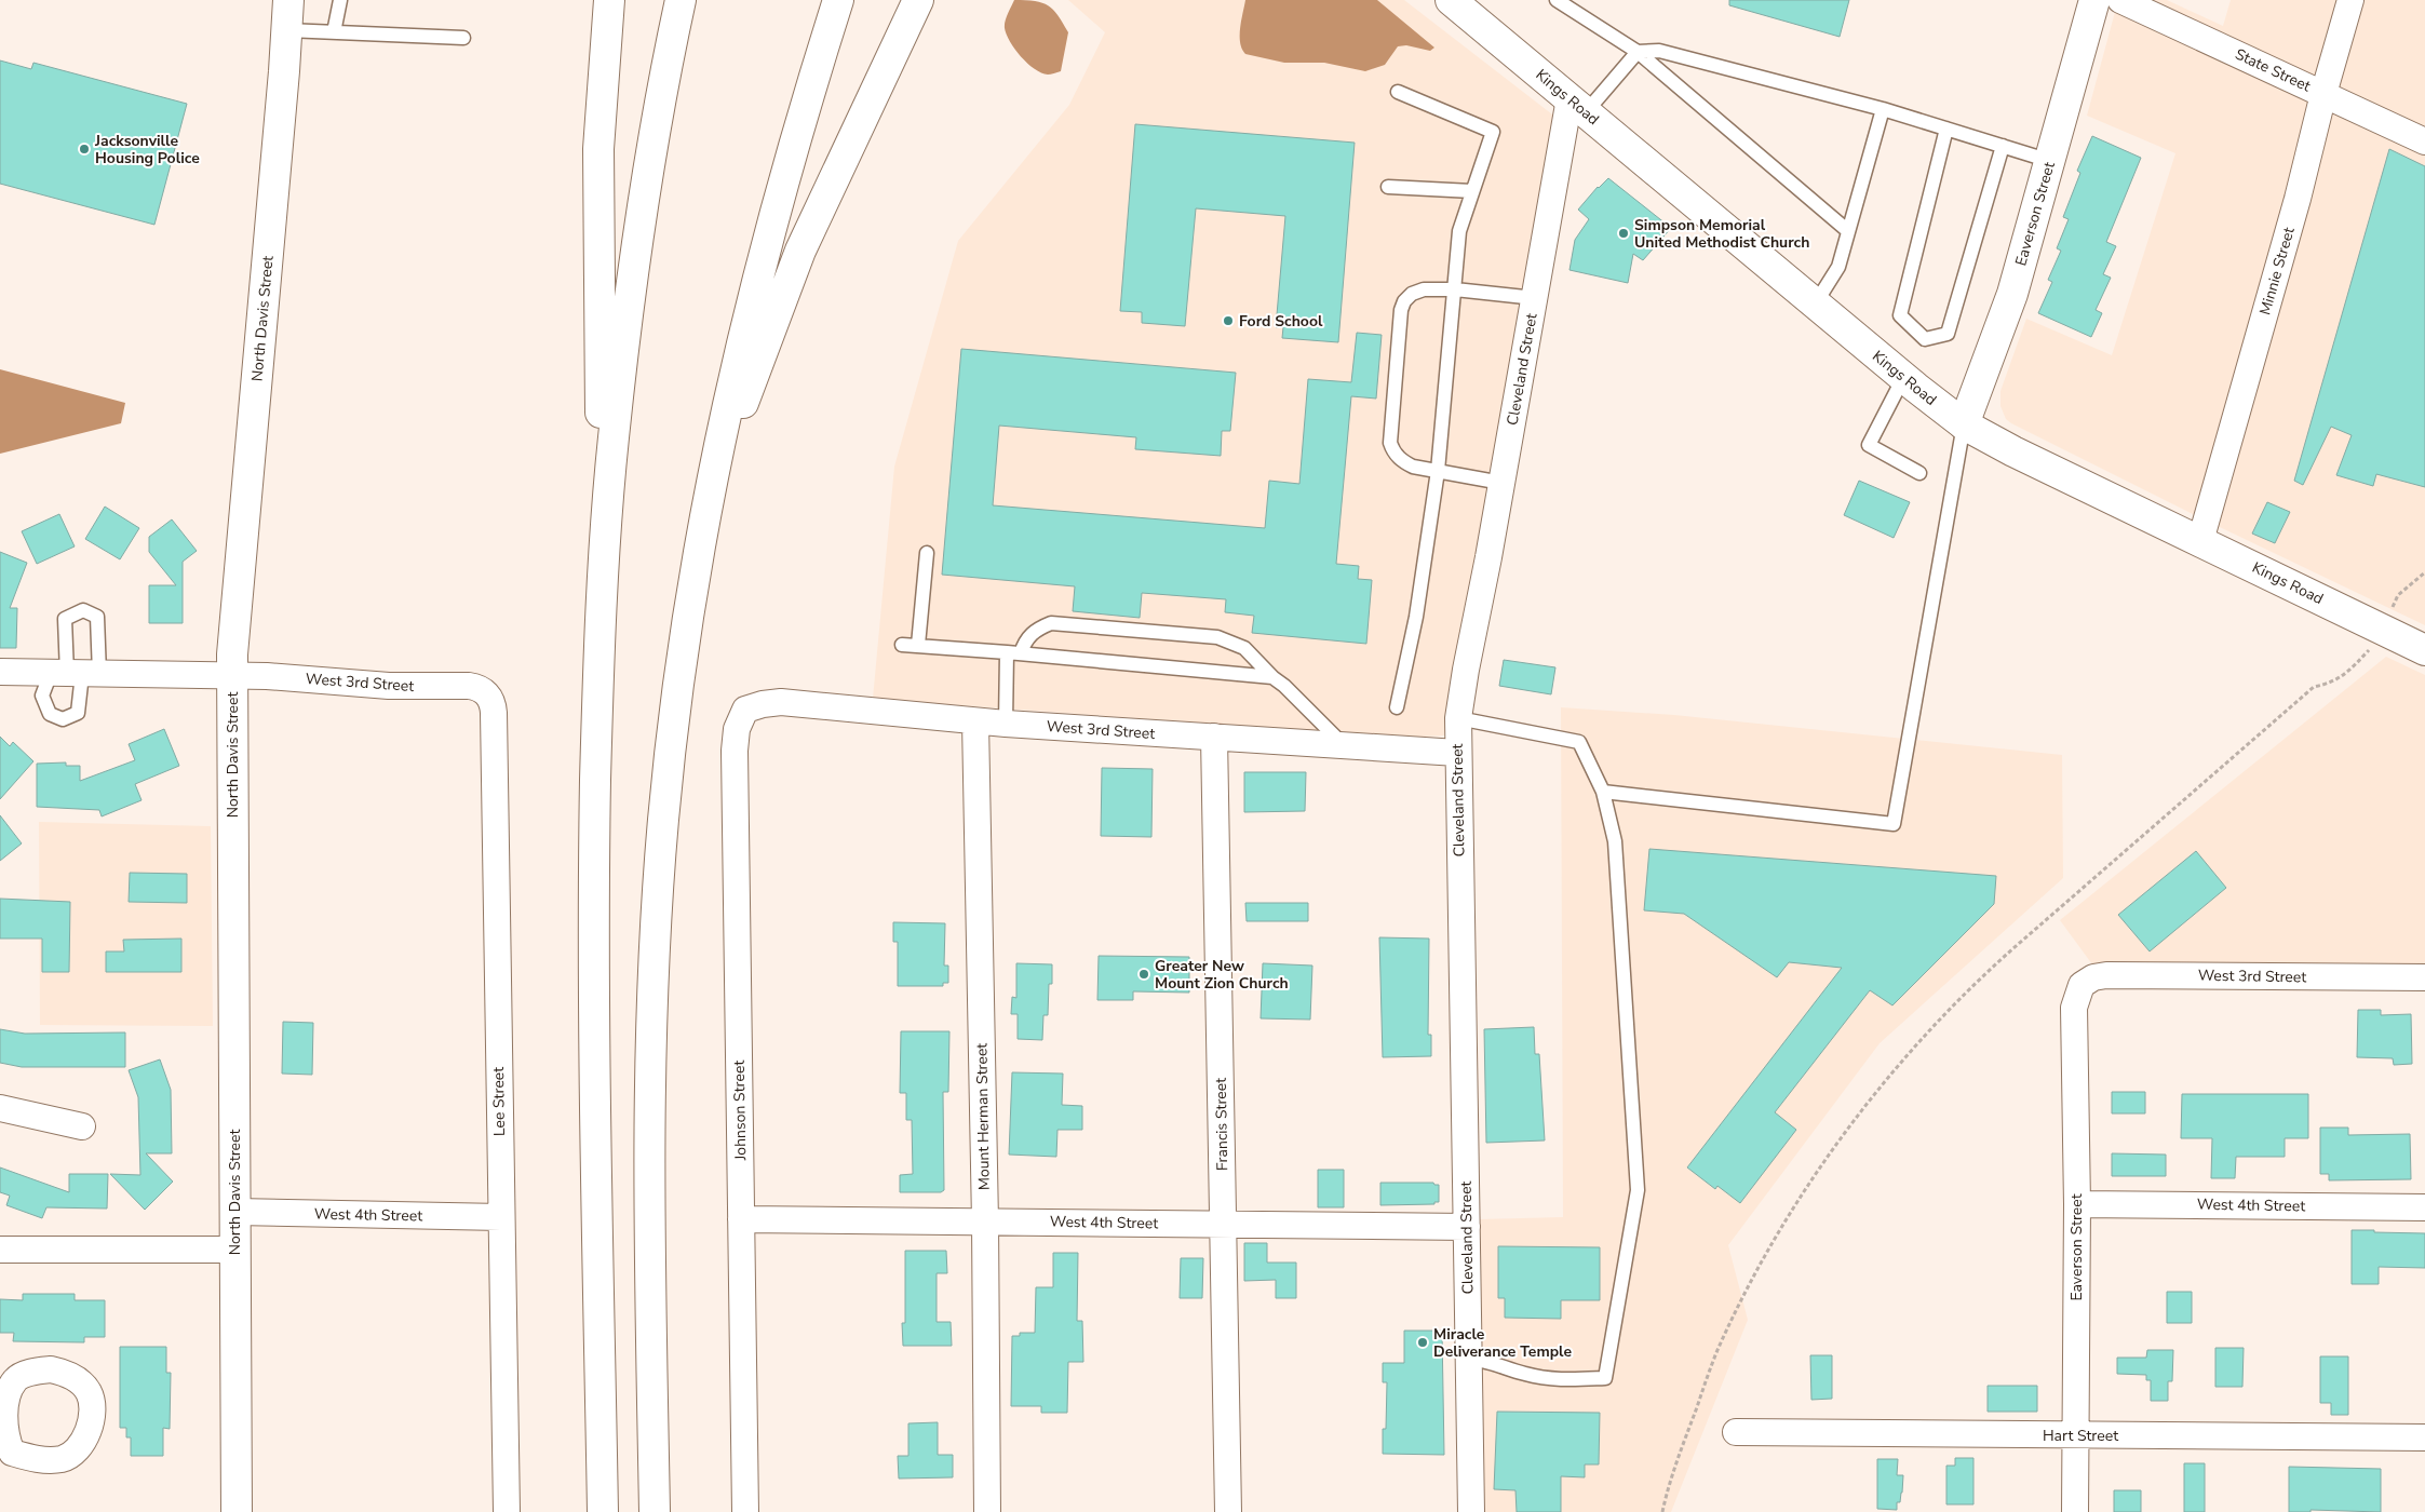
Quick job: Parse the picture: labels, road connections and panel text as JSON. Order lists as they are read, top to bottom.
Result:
{
  "streets": {
    "main road": ["Kings Road", "Eaverson Street", "North Davis Street"],
    "street": [
      "State Street",
      "Minnie Street",
      "Cleveland Street",
      "West 3rd Street",
      "Lee Street",
      "Johnson Street",
      "Mount Herman Street",
      "Francis Street",
      "West 4th Street",
      "Hart Street"
    ]
  },
  "crossings": [
    ["State Street", "Minnie Street"],
    ["Kings Road", "Eaverson Street"],
    ["Kings Road", "Minnie Street"],
    ["Kings Road", "Cleveland Street"],
    ["Eaverson Street", "West 3rd Street"],
    ["Eaverson Street", "West 4th Street"],
    ["Eaverson Street", "Hart Street"],
    ["North Davis Street", "West 3rd Street"],
    ["North Davis Street", "West 4th Street"],
    ["Cleveland Street", "West 3rd Street"],
    ["Cleveland Street", "West 4th Street"],
    ["West 3rd Street", "Lee Street"],
    ["West 3rd Street", "Johnson Street"],
    ["West 3rd Street", "Mount Herman Street"],
    ["West 3rd Street", "Francis Street"],
    ["Lee Street", "West 4th Street"],
    ["Johnson Street", "West 4th Street"],
    ["Mount Herman Street", "West 4th Street"],
    ["Francis Street", "West 4th Street"]
  ],
  "places": [
    "Jacksonville Housing Police",
    "Simpson Memorial United Methodist Church",
    "Ford School",
    "Greater New Mount Zion Church",
    "Miracle Deliverance Temple"
  ]
}
